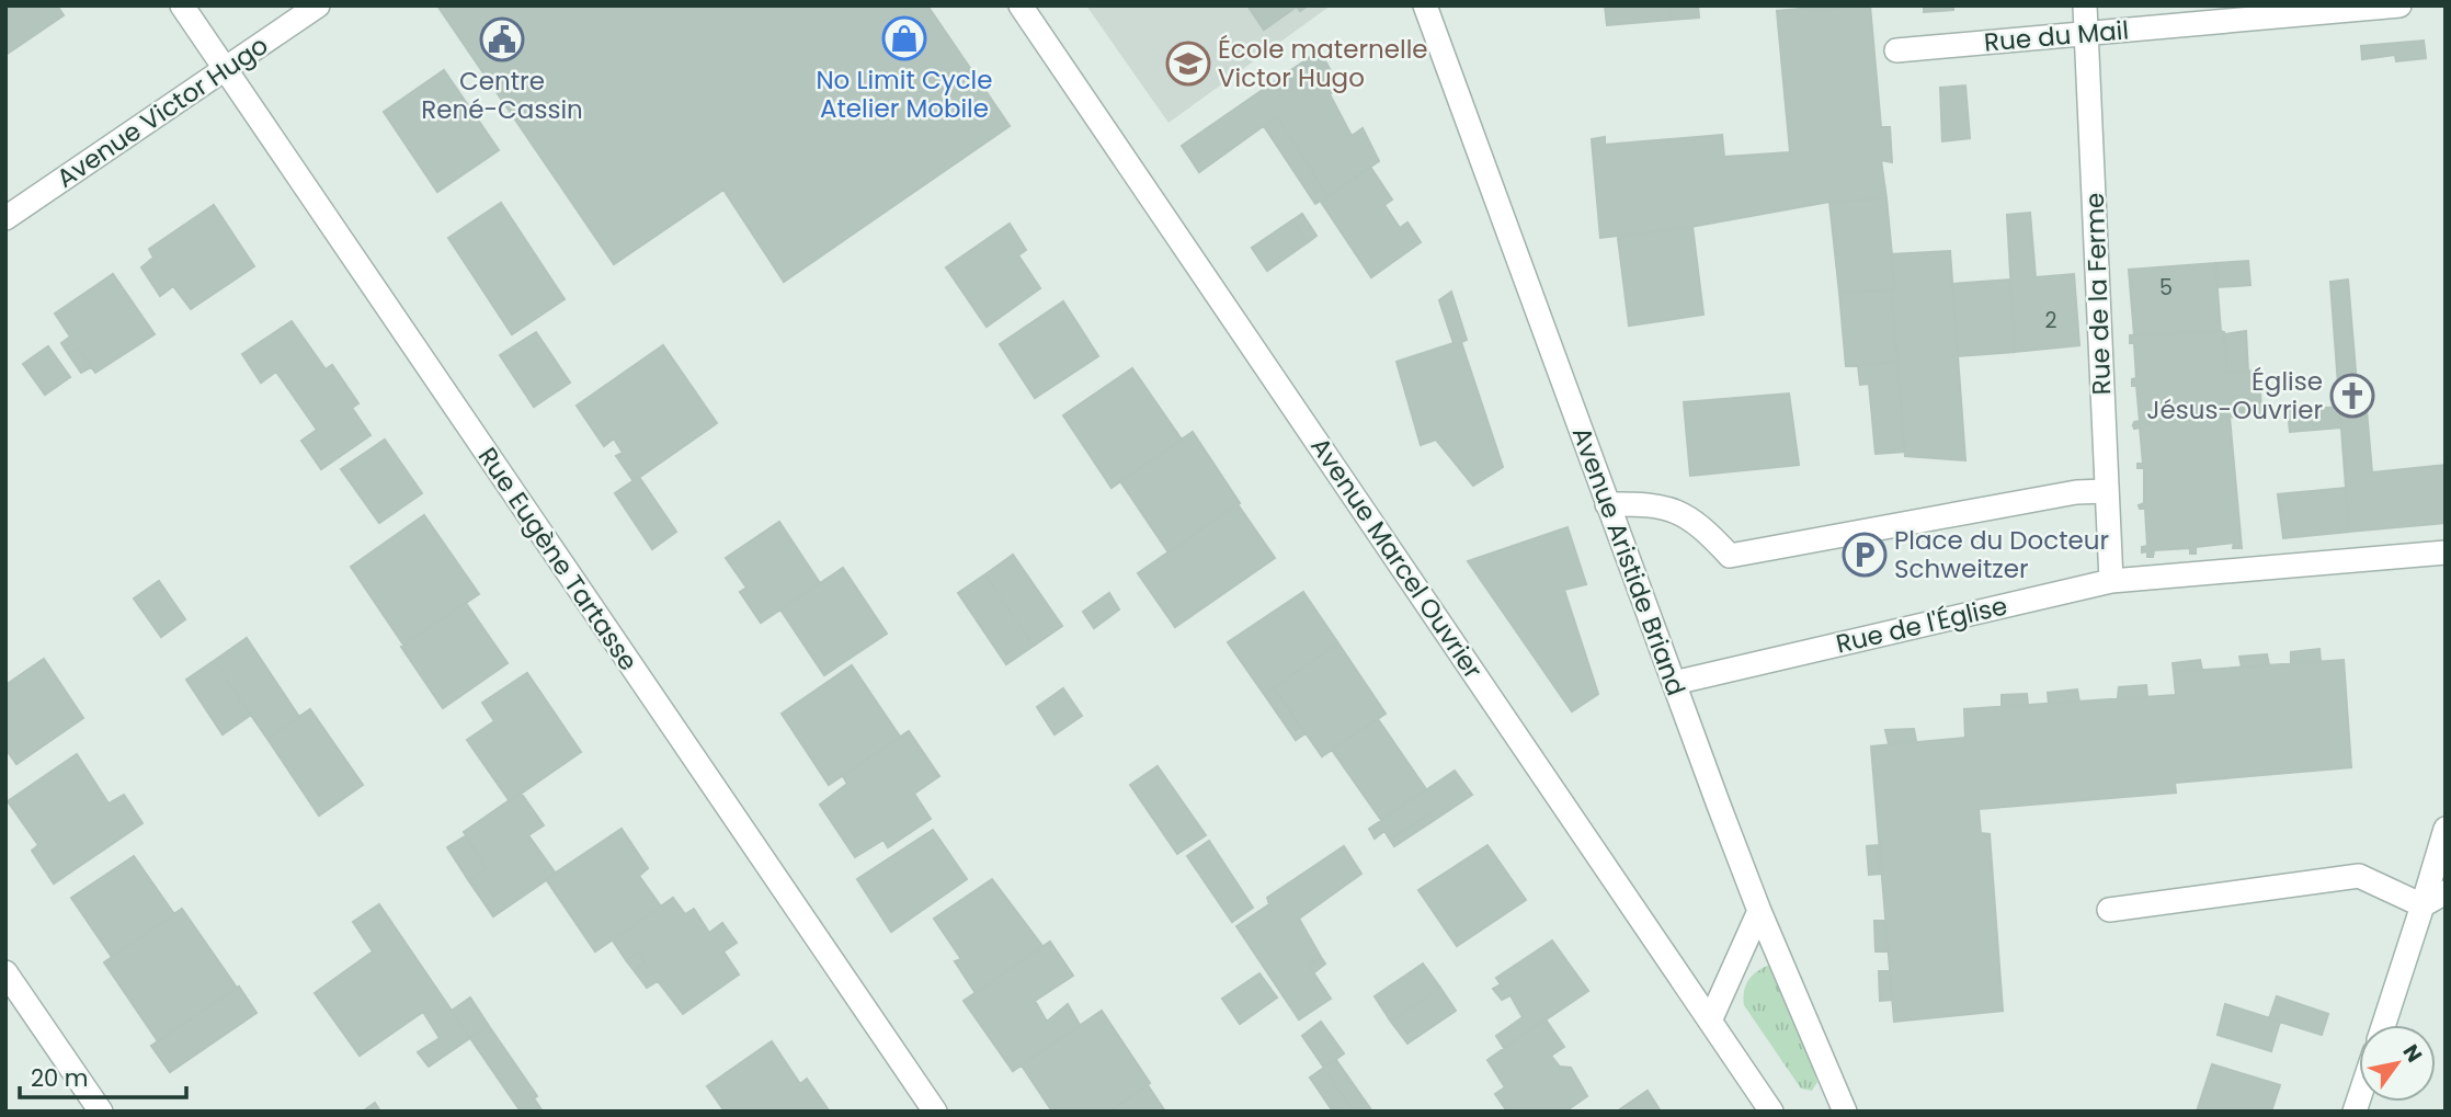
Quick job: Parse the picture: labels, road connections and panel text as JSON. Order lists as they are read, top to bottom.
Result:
{
  "streets": {
    "street": [
      "Rue du Mail",
      "Avenue Victor Hugo",
      "Rue de la Ferme",
      "Avenue Marcel Ouvrier",
      "Rue Eugène Tartasse",
      "Avenue Aristide Briand",
      "Rue de l'Église"
    ]
  },
  "crossings": [
    ["Rue du Mail", "Rue de la Ferme"],
    ["Avenue Victor Hugo", "Rue Eugène Tartasse"],
    ["Rue de la Ferme", "Rue de l'Église"],
    ["Avenue Aristide Briand", "Rue de l'Église"]
  ],
  "places": {
    "shop": ["No Limit Cycle Atelier Mobile"],
    "public building": ["Centre René-Cassin"],
    "school or university": ["École maternelle Victor Hugo"],
    "church": ["Église Jésus-Ouvrier"],
    "parking": ["Place du Docteur Schweitzer"]
  },
  "house_numbers": ["5", "2"],
  "scale_bar": "20 m",
  "north": "top right"
}
